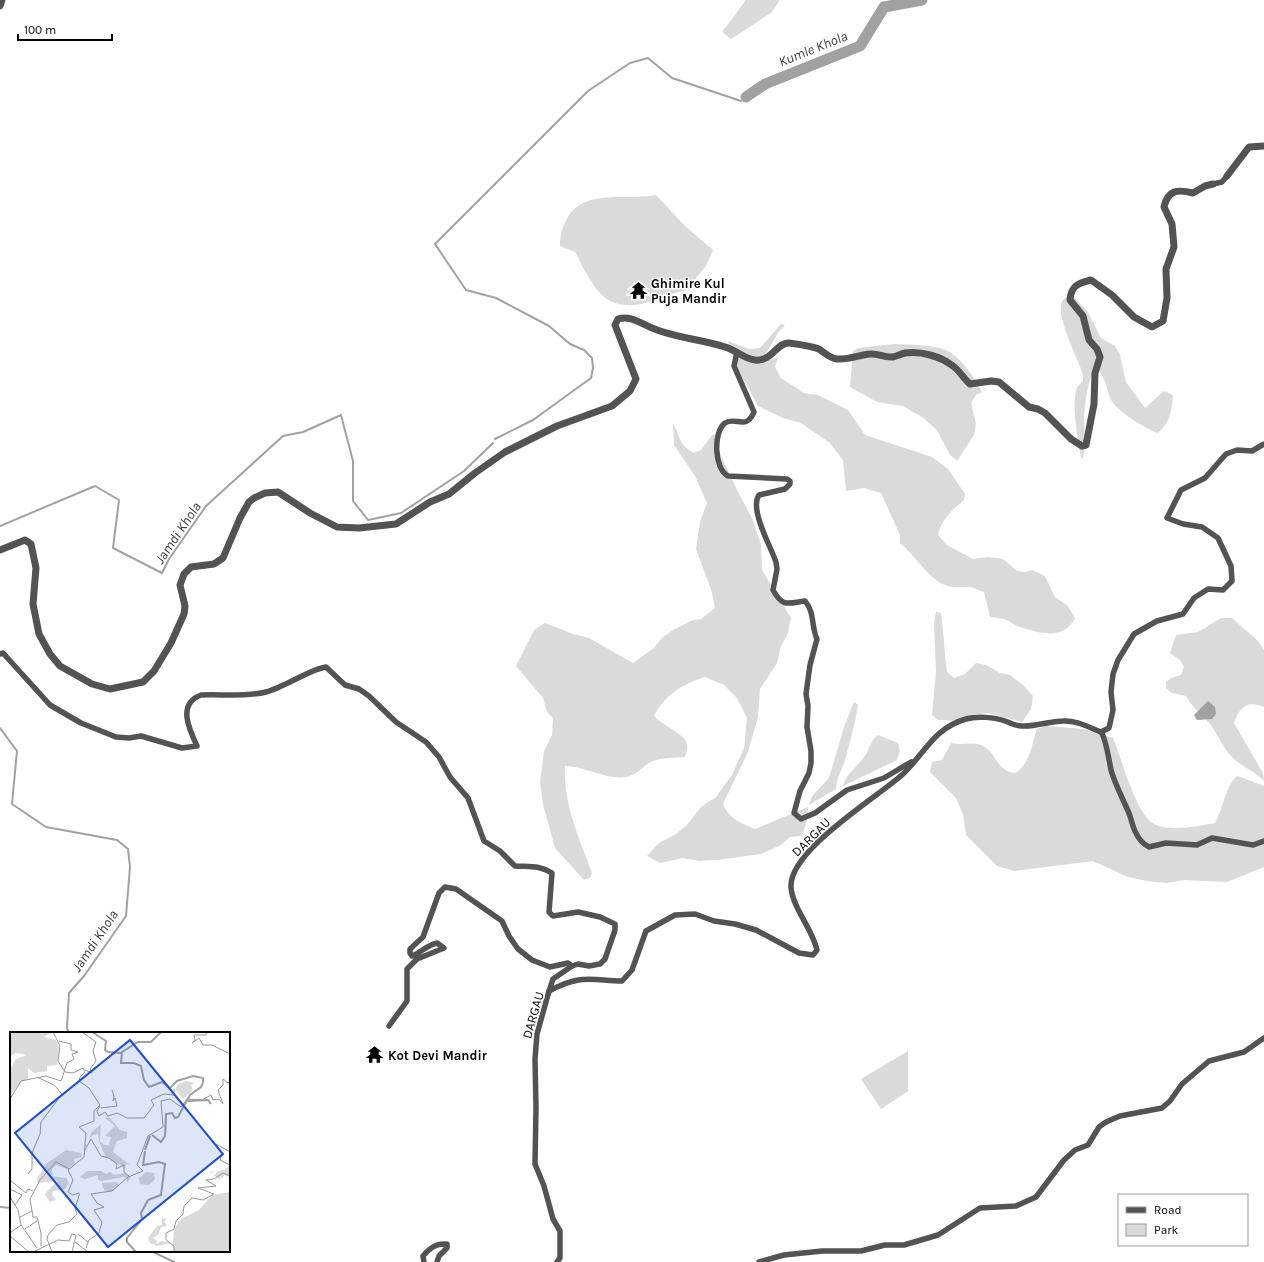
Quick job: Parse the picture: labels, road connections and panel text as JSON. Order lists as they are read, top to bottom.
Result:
{
  "streets": {
    "street": ["DARGAU"]
  },
  "water": ["Kumle Khola", "Jamdi Khola"],
  "places": {
    "temple": ["Ghimire Kul Puja Mandir", "Kot Devi Mandir"]
  },
  "legend": ["Road", "Park"],
  "scale_bar": "100 m"
}
